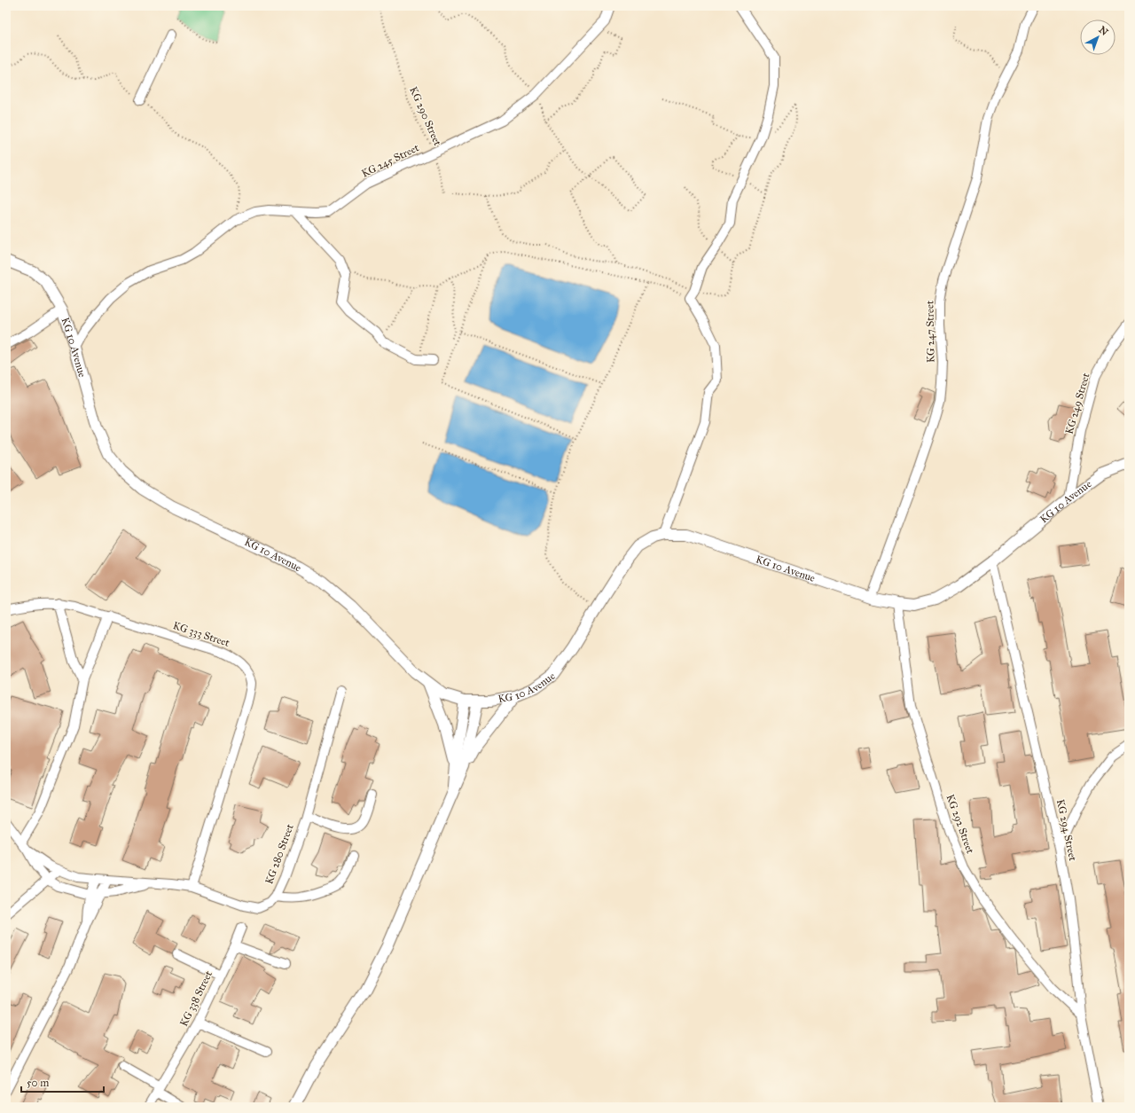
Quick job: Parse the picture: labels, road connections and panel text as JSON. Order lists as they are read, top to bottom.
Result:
{
  "streets": {
    "street": [
      "KG 245 Street",
      "KG 247 Street",
      "KG 10 Avenue",
      "KG 249 Street",
      "KG 333 Street",
      "KG 292 Street",
      "KG 294 Street",
      "KG 280 Street",
      "KG 338 Street"
    ],
    "path": ["KG 290 Street"]
  },
  "crossings": [
    ["KG 290 Street", "KG 245 Street"],
    ["KG 245 Street", "KG 10 Avenue"],
    ["KG 247 Street", "KG 10 Avenue"],
    ["KG 10 Avenue", "KG 249 Street"],
    ["KG 10 Avenue", "KG 292 Street"],
    ["KG 10 Avenue", "KG 294 Street"],
    ["KG 333 Street", "KG 280 Street"],
    ["KG 292 Street", "KG 294 Street"]
  ],
  "scale_bar": "50 m",
  "north": "top right"
}
